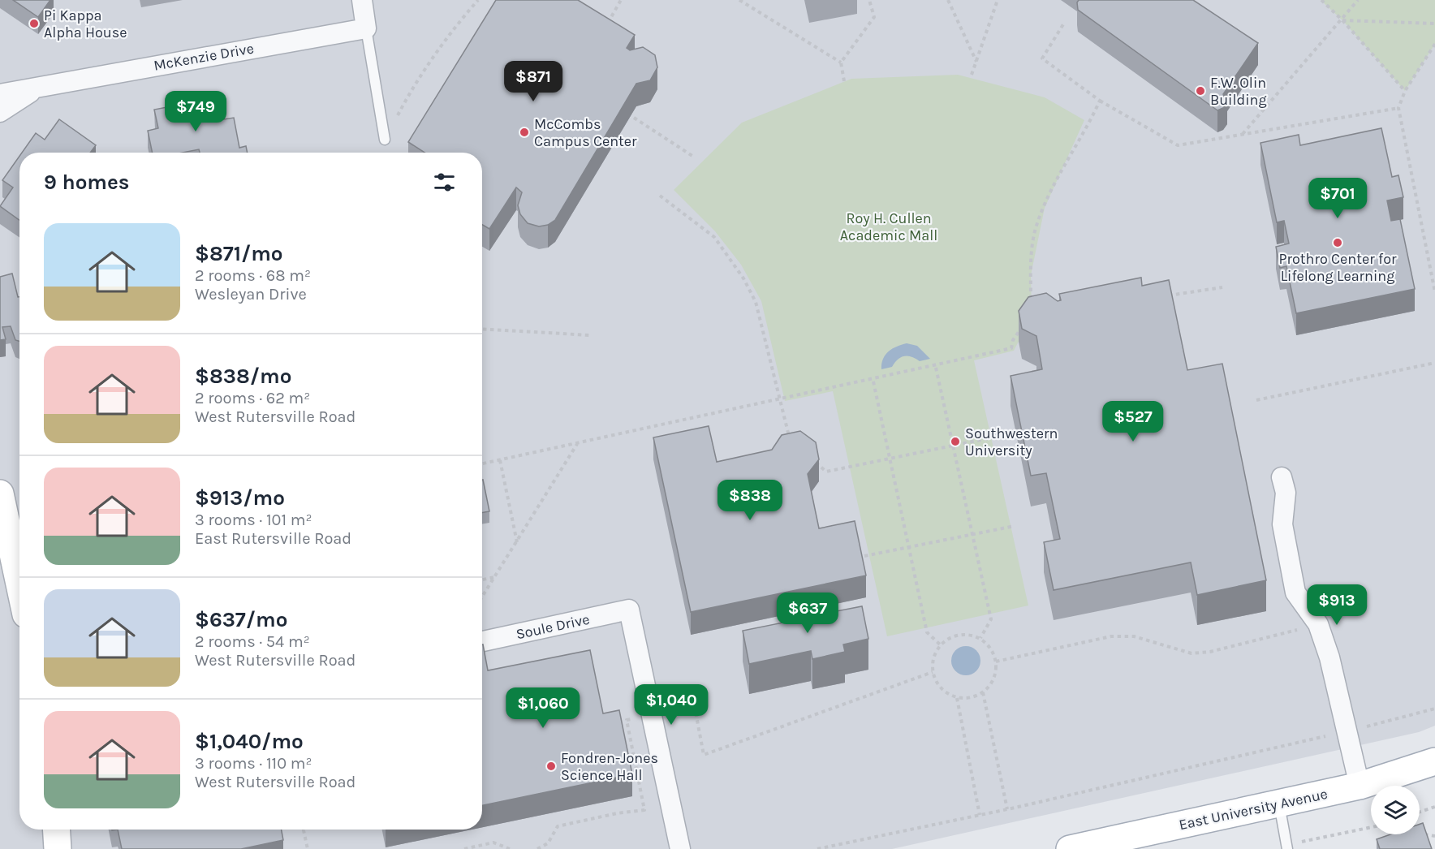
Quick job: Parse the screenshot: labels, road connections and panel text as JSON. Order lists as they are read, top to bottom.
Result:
{
  "streets": {
    "main road": ["East University Avenue"],
    "street": ["McKenzie Drive", "Soule Drive"]
  },
  "parks": ["Roy H. Cullen Academic Mall"],
  "places": [
    "Pi Kappa Alpha House",
    "F.W. Olin Building",
    "McCombs Campus Center",
    "Prothro Center for Lifelong Learning",
    "Southwestern University",
    "Fondren-Jones Science Hall"
  ],
  "page": {
    "price": [
      "$871",
      "$749",
      "$701",
      "$527",
      "$838",
      "$913",
      "$637",
      "$1,040",
      "$1,060"
    ],
    "heading": "9 homes",
    "list": [
      {
        "name": "$871/mo",
        "note": "2 rooms · 68 m² · Wesleyan Drive"
      },
      {
        "name": "$838/mo",
        "note": "2 rooms · 62 m² · West Rutersville Road"
      },
      {
        "name": "$913/mo",
        "note": "3 rooms · 101 m² · East Rutersville Road"
      },
      {
        "name": "$637/mo",
        "note": "2 rooms · 54 m² · West Rutersville Road"
      },
      {
        "name": "$1,040/mo",
        "note": "3 rooms · 110 m² · West Rutersville Road"
      }
    ]
  }
}
